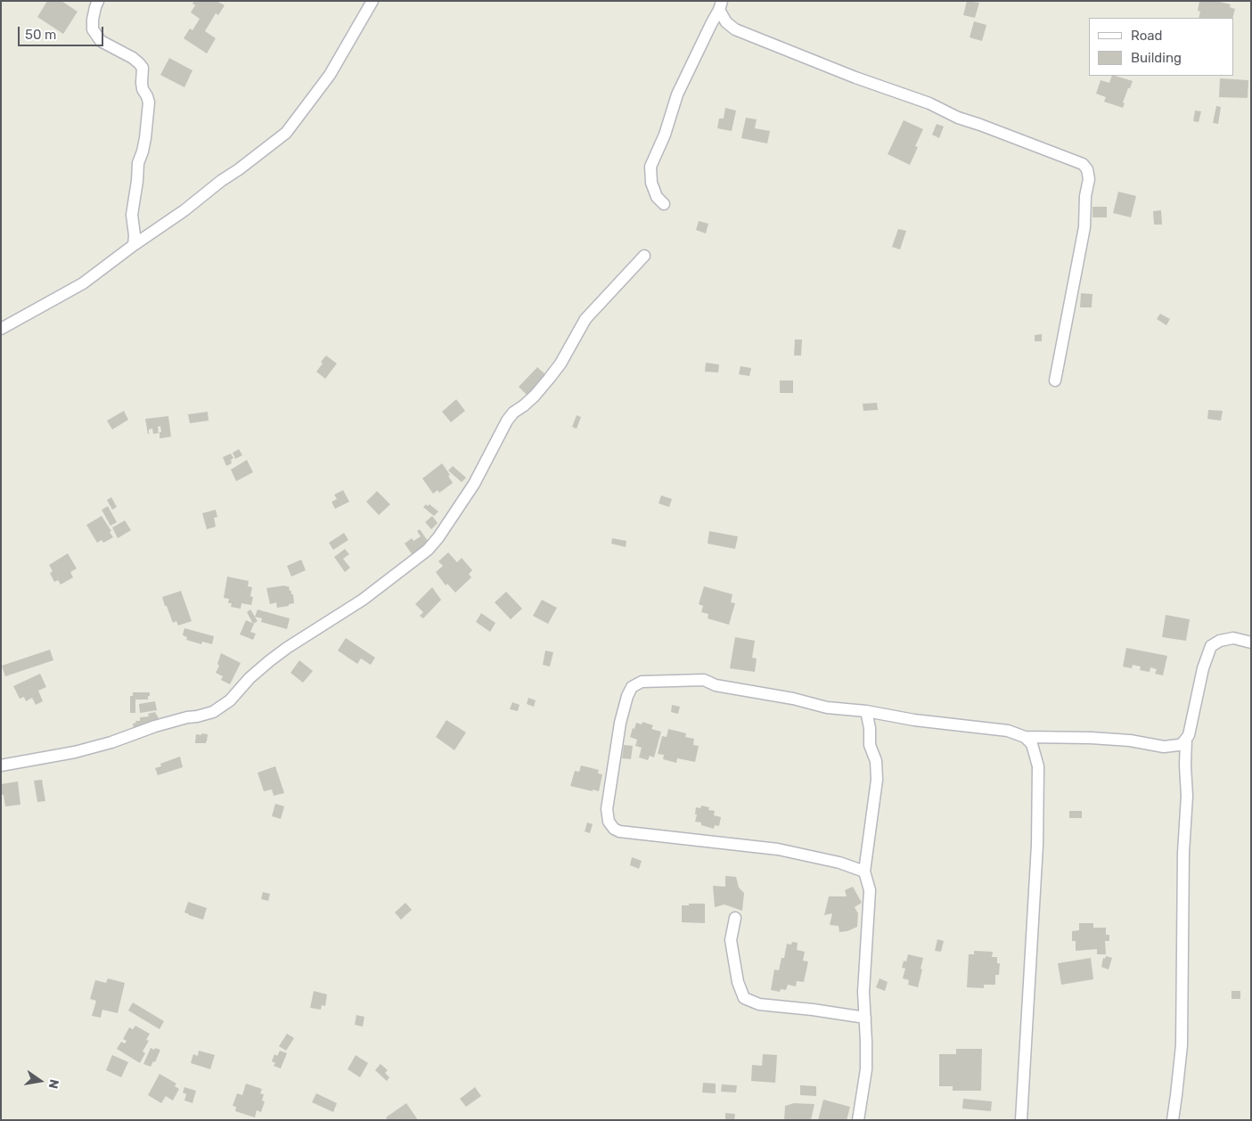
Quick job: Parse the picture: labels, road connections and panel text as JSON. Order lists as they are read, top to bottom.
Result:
{
  "legend": ["Road", "Building"],
  "scale_bar": "50 m",
  "north": "right"
}
